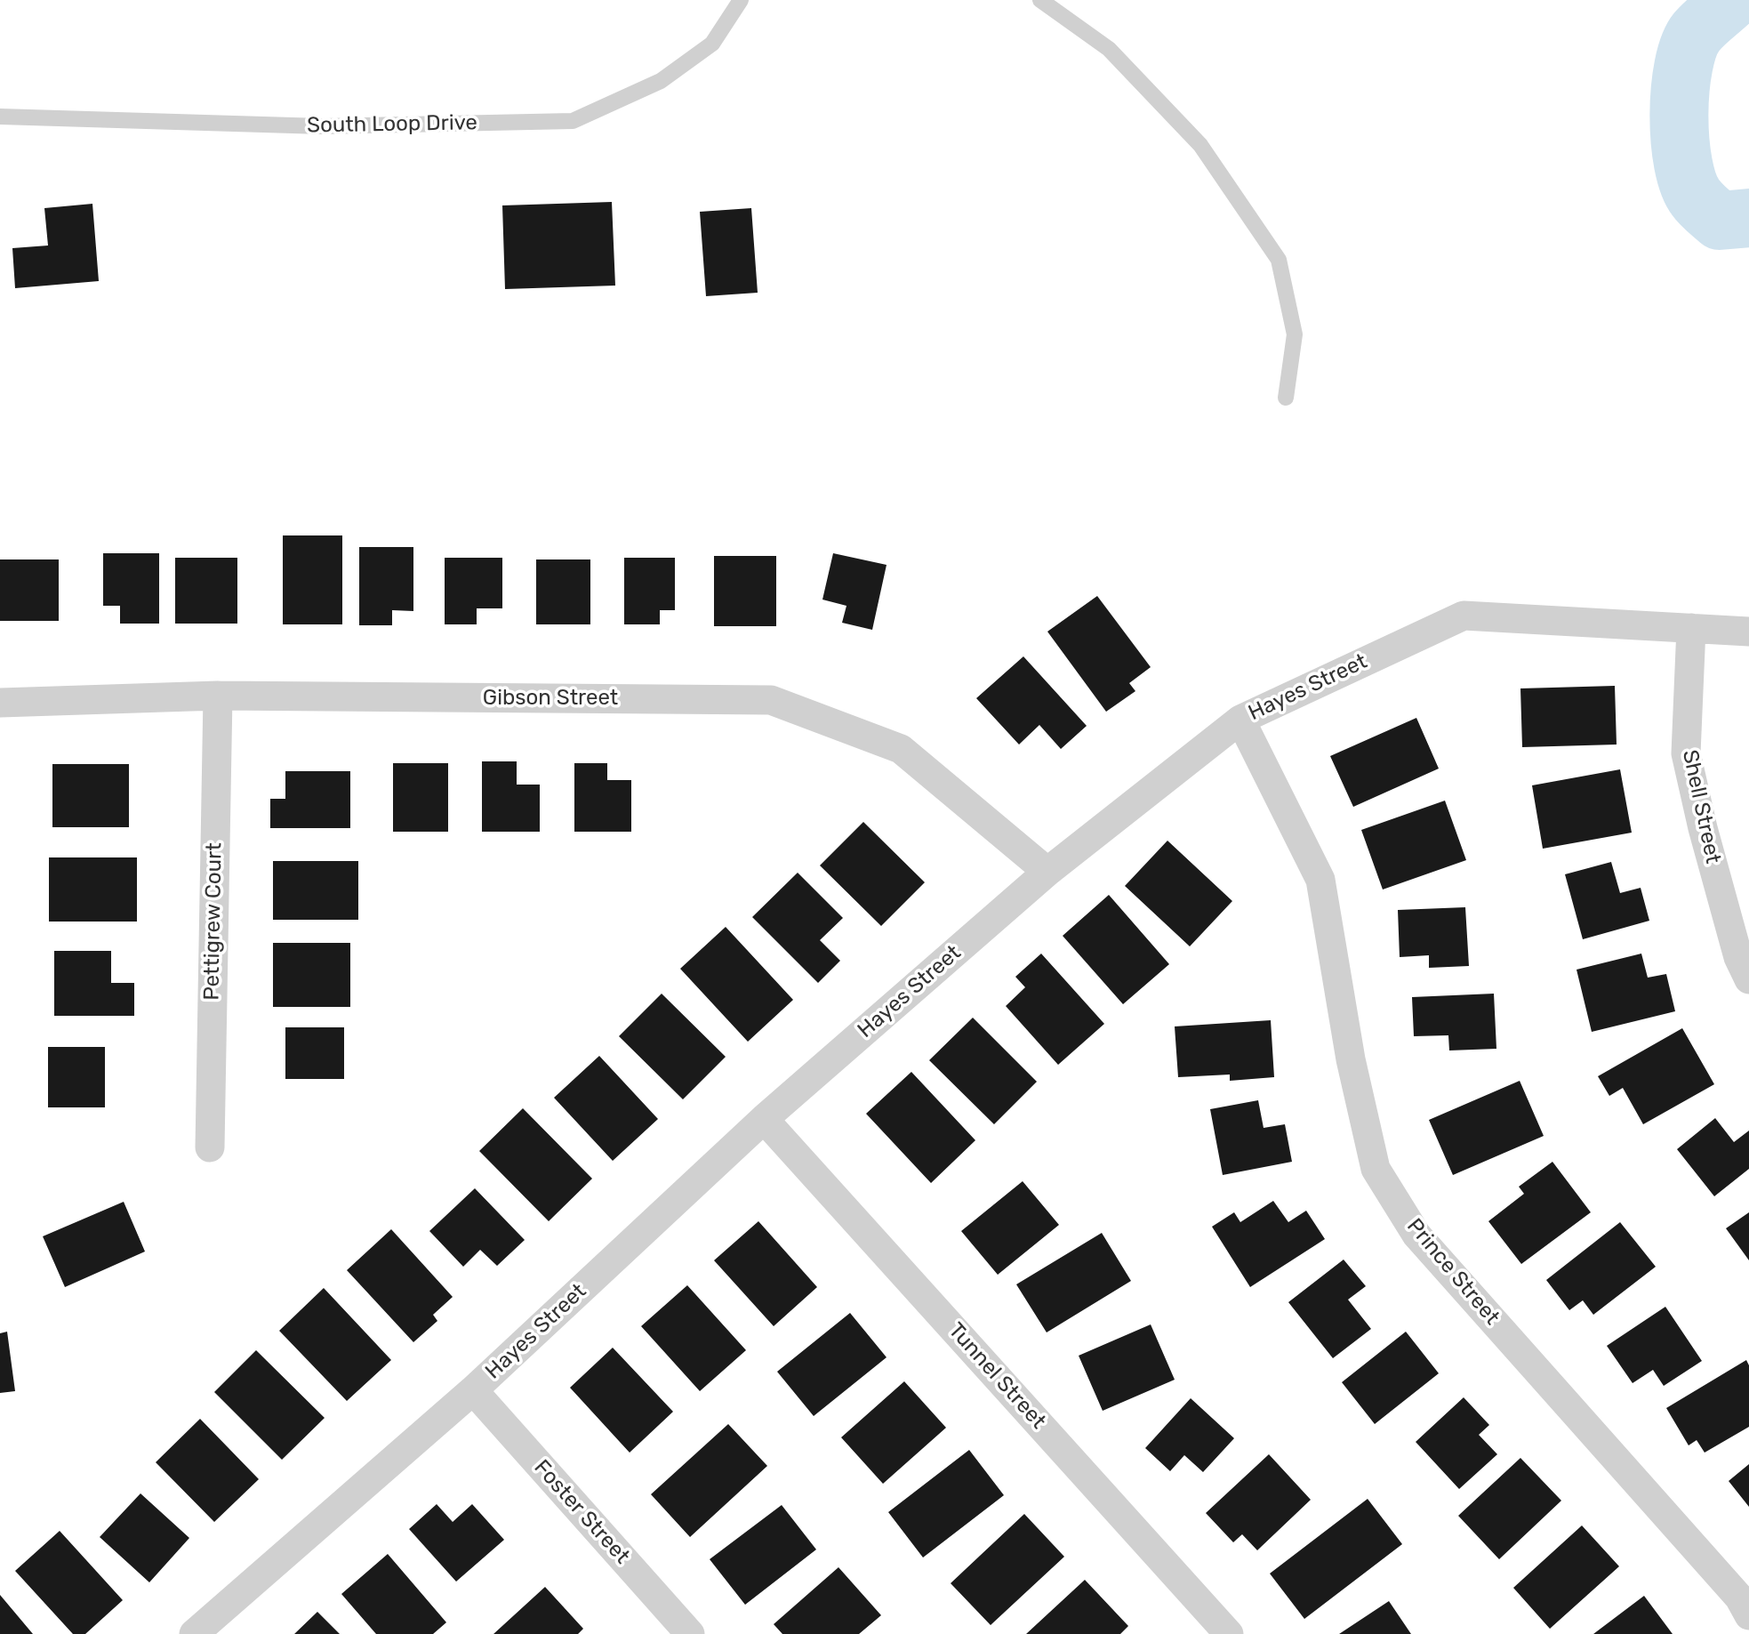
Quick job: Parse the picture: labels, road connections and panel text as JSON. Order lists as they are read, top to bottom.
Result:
{
  "streets": {
    "street": [
      "Hayes Street",
      "Gibson Street",
      "Shell Street",
      "Pettigrew Court",
      "Prince Street",
      "Tunnel Street",
      "Foster Street"
    ],
    "lane": ["South Loop Drive"]
  },
  "crossings": [
    ["Hayes Street", "Gibson Street"],
    ["Hayes Street", "Shell Street"],
    ["Hayes Street", "Prince Street"],
    ["Hayes Street", "Tunnel Street"],
    ["Hayes Street", "Foster Street"],
    ["Gibson Street", "Pettigrew Court"]
  ]
}
